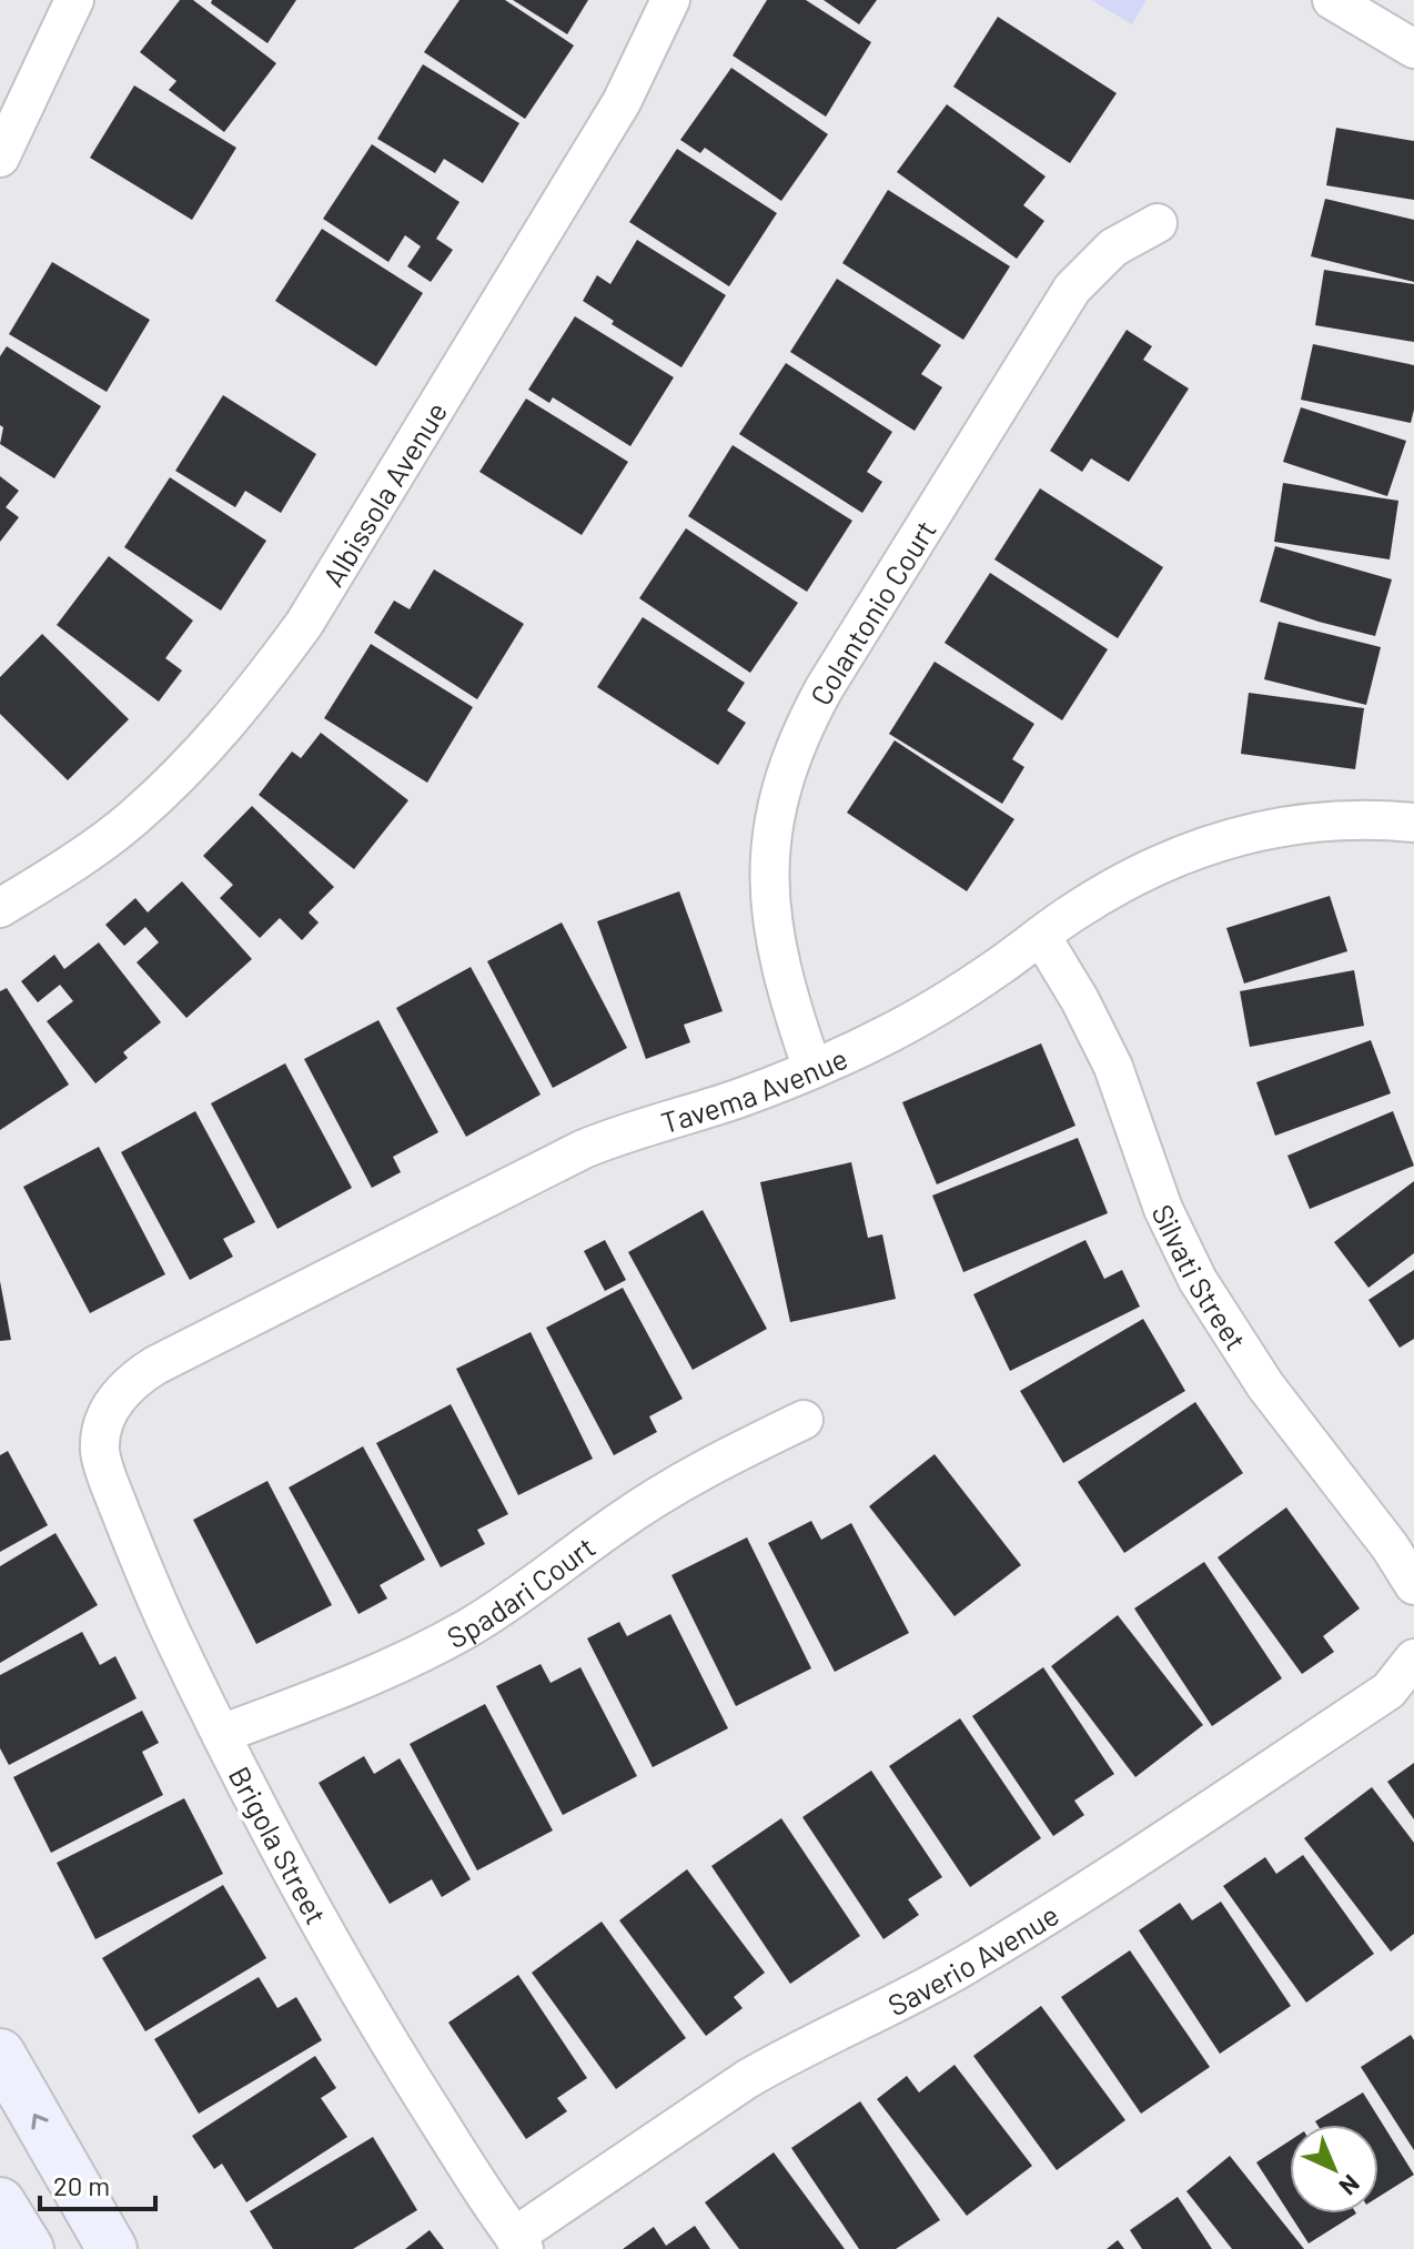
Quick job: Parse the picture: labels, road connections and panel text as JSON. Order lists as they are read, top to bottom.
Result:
{
  "streets": {
    "street": [
      "Albissola Avenue",
      "Colantonio Court",
      "Tavema Avenue",
      "Silvati Street",
      "Spadari Court",
      "Brigola Street",
      "Saverio Avenue"
    ]
  },
  "crossings": [
    ["Colantonio Court", "Tavema Avenue"],
    ["Tavema Avenue", "Silvati Street"],
    ["Tavema Avenue", "Brigola Street"],
    ["Spadari Court", "Brigola Street"],
    ["Brigola Street", "Saverio Avenue"]
  ],
  "scale_bar": "20 m",
  "north": "bottom right"
}
